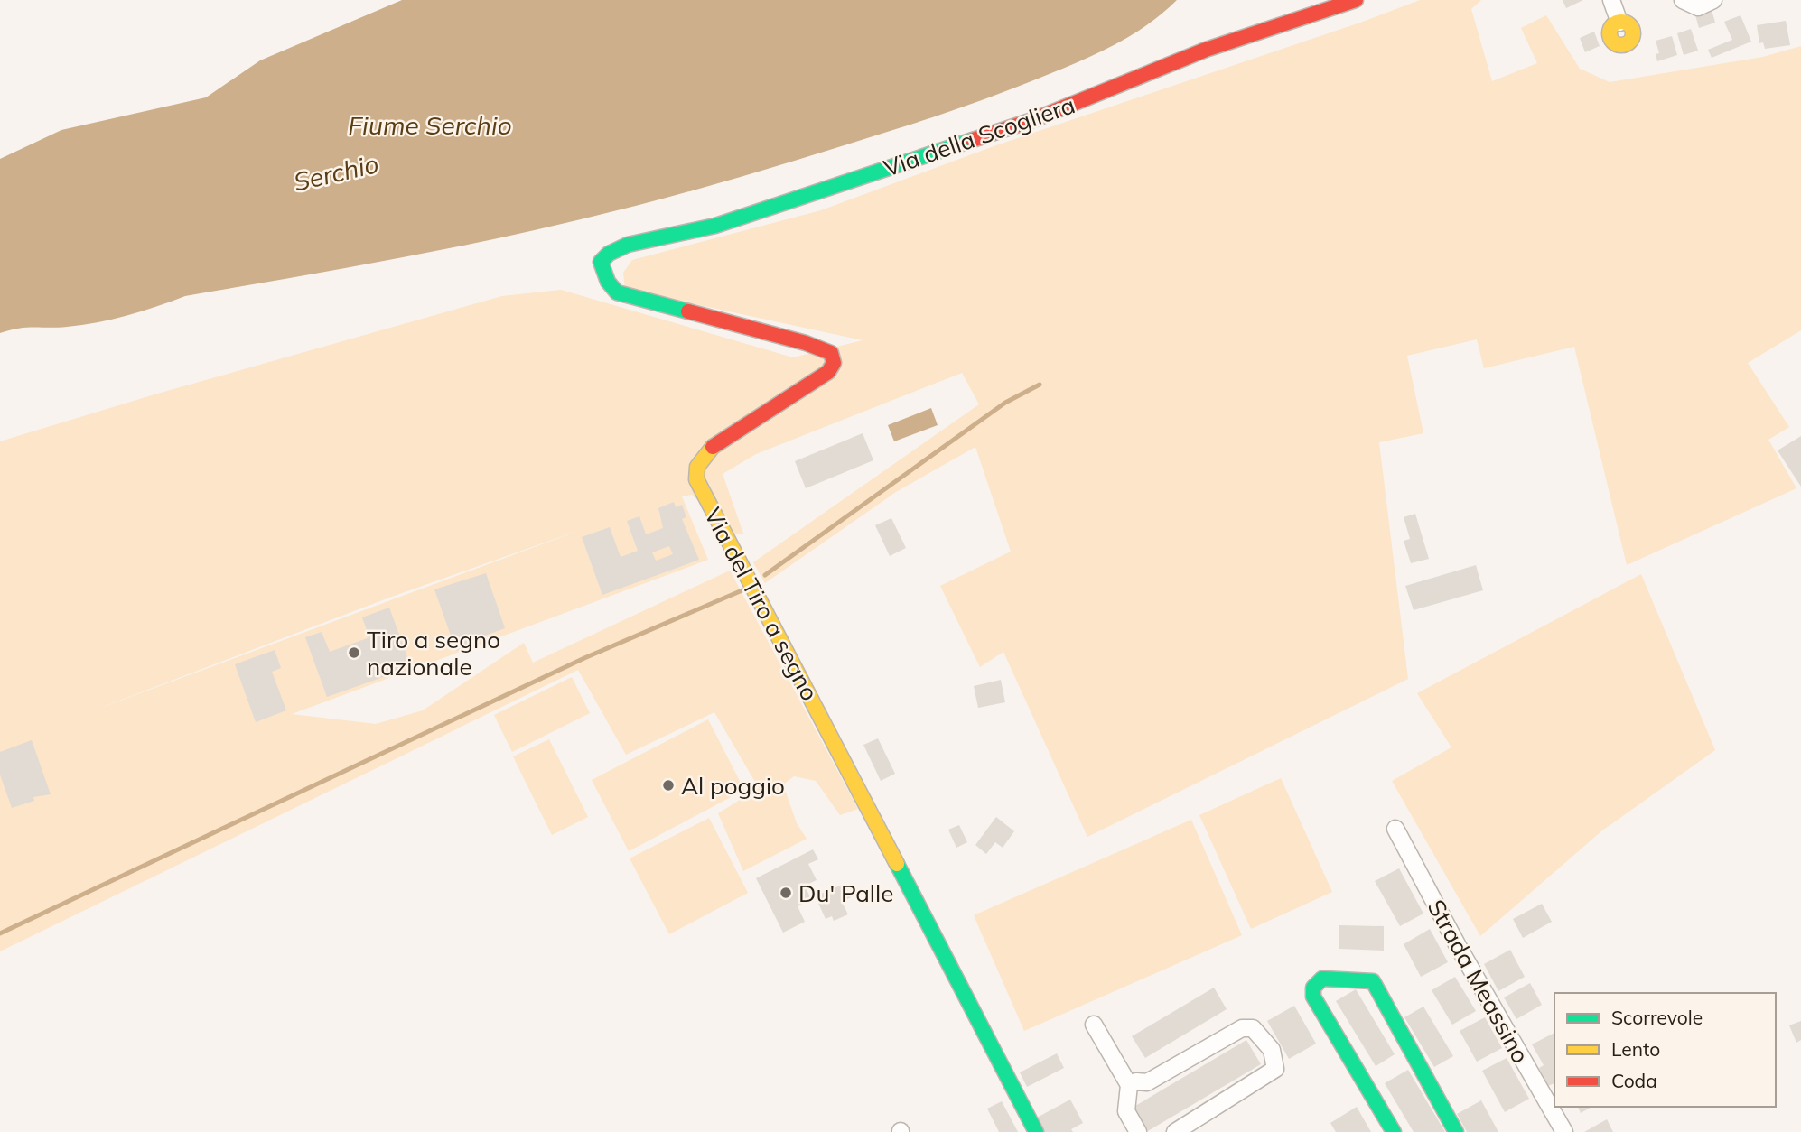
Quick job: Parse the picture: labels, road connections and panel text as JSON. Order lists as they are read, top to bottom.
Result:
{
  "streets": {
    "street": ["Via della Scogliera", "Via del Tiro a segno", "Strada Meassino"]
  },
  "crossings": [
    ["Via della Scogliera", "Via del Tiro a segno"]
  ],
  "water": ["Fiume Serchio", "Serchio"],
  "places": ["Tiro a segno nazionale", "Al poggio", "Du' Palle"],
  "legend": ["Scorrevole", "Lento", "Coda"]
}
